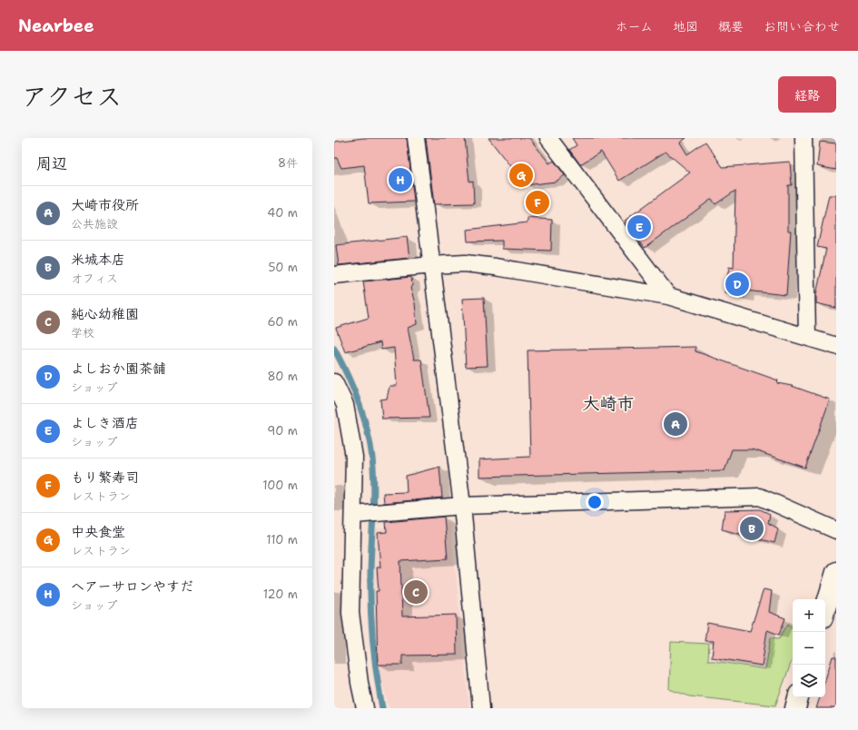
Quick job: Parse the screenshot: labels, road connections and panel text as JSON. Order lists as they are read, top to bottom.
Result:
{
  "districts": ["大崎市"],
  "page": {
    "header": "Nearbee",
    "nav": [
      "ホーム",
      "地図",
      "概要",
      "お問い合わせ"
    ],
    "title": "アクセス",
    "buttons": "経路",
    "heading": ["周辺", "8件"],
    "pins": [
      "G",
      "H",
      "F",
      "E",
      "D",
      "A",
      "B",
      "C"
    ],
    "list": [
      {
        "mark": "A",
        "name": "大崎市役所",
        "note": "公共施設",
        "value": "40 m"
      },
      {
        "mark": "B",
        "name": "米城本店",
        "note": "オフィス",
        "value": "50 m"
      },
      {
        "mark": "C",
        "name": "純心幼稚園",
        "note": "学校",
        "value": "60 m"
      },
      {
        "mark": "D",
        "name": "よしおか園茶舗",
        "note": "ショップ",
        "value": "80 m"
      },
      {
        "mark": "E",
        "name": "よしき酒店",
        "note": "ショップ",
        "value": "90 m"
      },
      {
        "mark": "F",
        "name": "もり繁寿司",
        "note": "レストラン",
        "value": "100 m"
      },
      {
        "mark": "G",
        "name": "中央食堂",
        "note": "レストラン",
        "value": "110 m"
      },
      {
        "mark": "H",
        "name": "ヘアーサロンやすだ",
        "note": "ショップ",
        "value": "120 m"
      }
    ],
    "map_buttons": ["+", "−"]
  }
}
